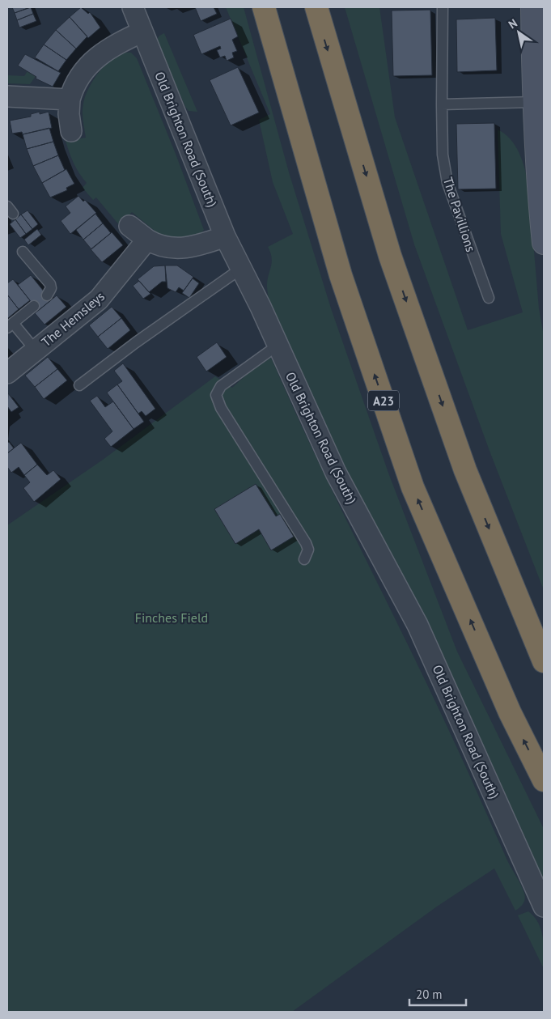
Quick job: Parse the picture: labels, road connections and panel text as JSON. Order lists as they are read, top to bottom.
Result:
{
  "streets": {
    "highway": ["A23"],
    "street": ["Old Brighton Road (South)", "The Hemsleys"],
    "lane": ["The Pavillions"]
  },
  "parks": ["Finches Field"],
  "scale_bar": "20 m",
  "north": "top left"
}
